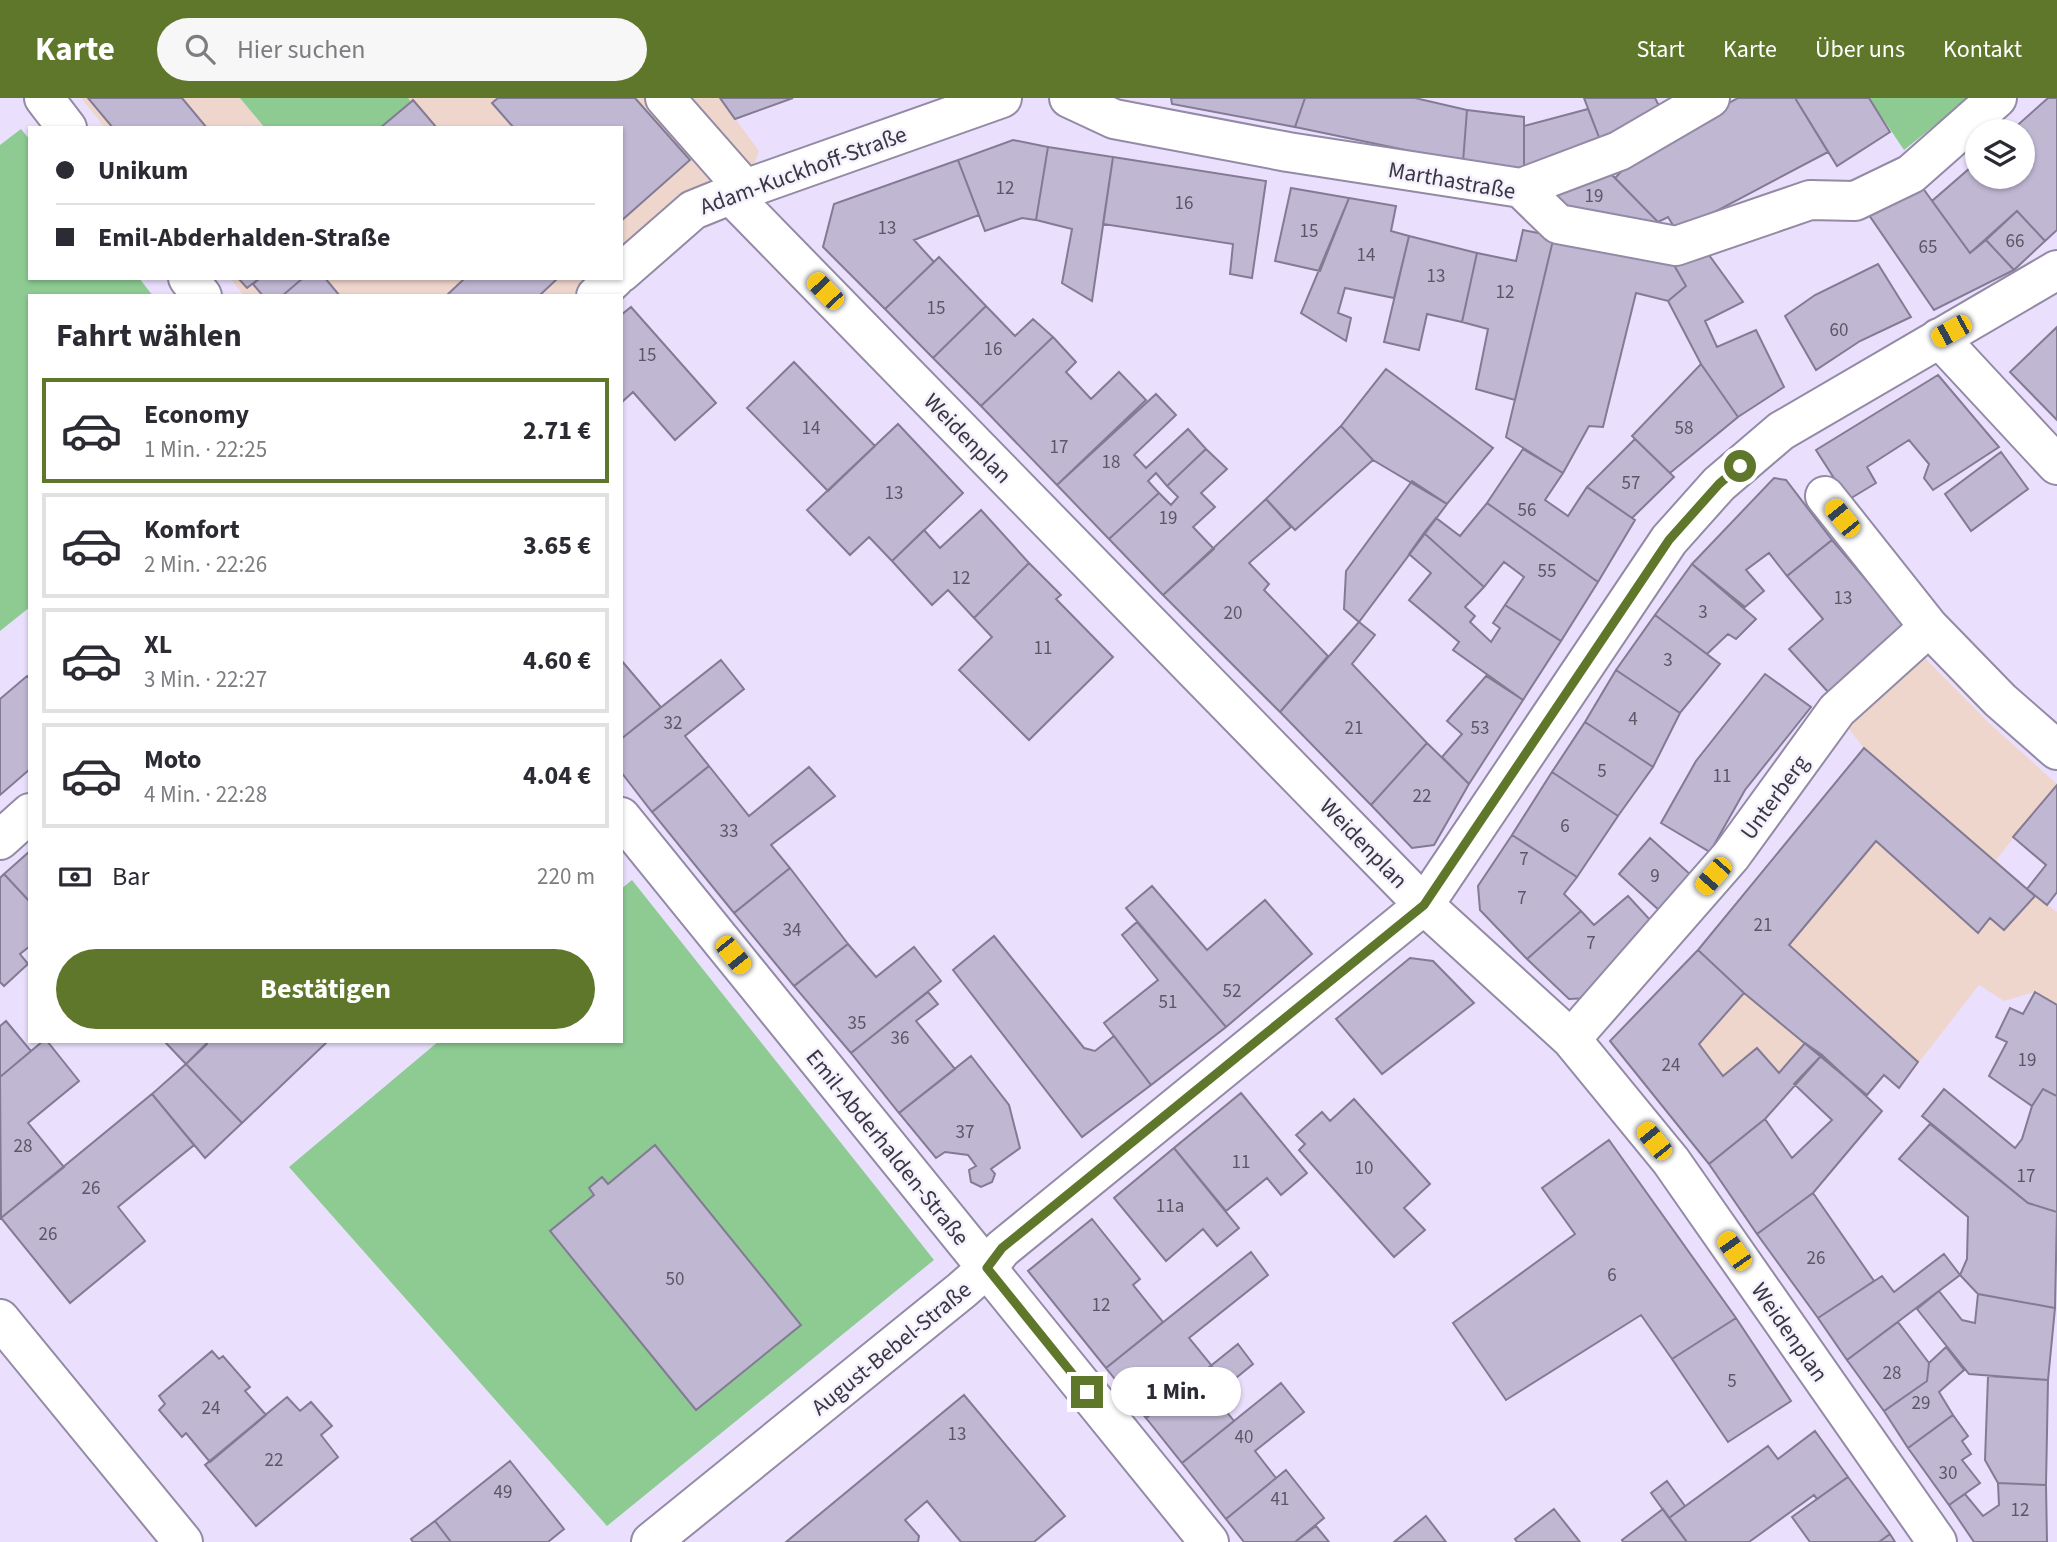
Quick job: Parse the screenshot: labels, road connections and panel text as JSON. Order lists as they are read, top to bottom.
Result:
{
  "streets": {
    "street": [
      "Adam-Kuckhoff-Straße",
      "Marthastraße",
      "Weidenplan",
      "Unterberg",
      "Emil-Abderhalden-Straße",
      "August-Bebel-Straße"
    ]
  },
  "crossings": [
    ["Adam-Kuckhoff-Straße", "Weidenplan"],
    ["Weidenplan", "Unterberg"],
    ["Weidenplan", "August-Bebel-Straße"],
    ["Emil-Abderhalden-Straße", "August-Bebel-Straße"]
  ],
  "house_numbers": [
    "12",
    "19",
    "16",
    "13",
    "15",
    "66",
    "65",
    "14",
    "13",
    "12",
    "15",
    "60",
    "16",
    "15",
    "14",
    "58",
    "17",
    "18",
    "57",
    "13",
    "56",
    "19",
    "55",
    "12",
    "13",
    "3",
    "20",
    "11",
    "3",
    "4",
    "32",
    "21",
    "53",
    "5",
    "11",
    "22",
    "6",
    "33",
    "7",
    "9",
    "7",
    "21",
    "34",
    "7",
    "52",
    "51",
    "35",
    "36",
    "19",
    "24",
    "37",
    "28",
    "11",
    "10",
    "17",
    "26",
    "11a",
    "26",
    "26",
    "6",
    "50",
    "12",
    "28",
    "5",
    "29",
    "24",
    "13",
    "40",
    "22",
    "30",
    "49",
    "41",
    "12"
  ],
  "page": {
    "header": "Karte",
    "search": "Hier suchen",
    "nav": [
      "Start",
      "Karte",
      "Über uns",
      "Kontakt"
    ],
    "banner": ["Unikum", "Emil-Abderhalden-Straße"],
    "heading": "Fahrt wählen",
    "list": [
      {
        "name": "Economy",
        "note": "1 Min. · 22:25",
        "value": "2.71 €"
      },
      {
        "name": "Komfort",
        "note": "2 Min. · 22:26",
        "value": "3.65 €"
      },
      {
        "name": "XL",
        "note": "3 Min. · 22:27",
        "value": "4.60 €"
      },
      {
        "name": "Moto",
        "note": "4 Min. · 22:28",
        "value": "4.04 €"
      }
    ],
    "pay": ["Bar", "220 m"],
    "buttons": "Bestätigen",
    "bubble": "1 Min."
  }
}
